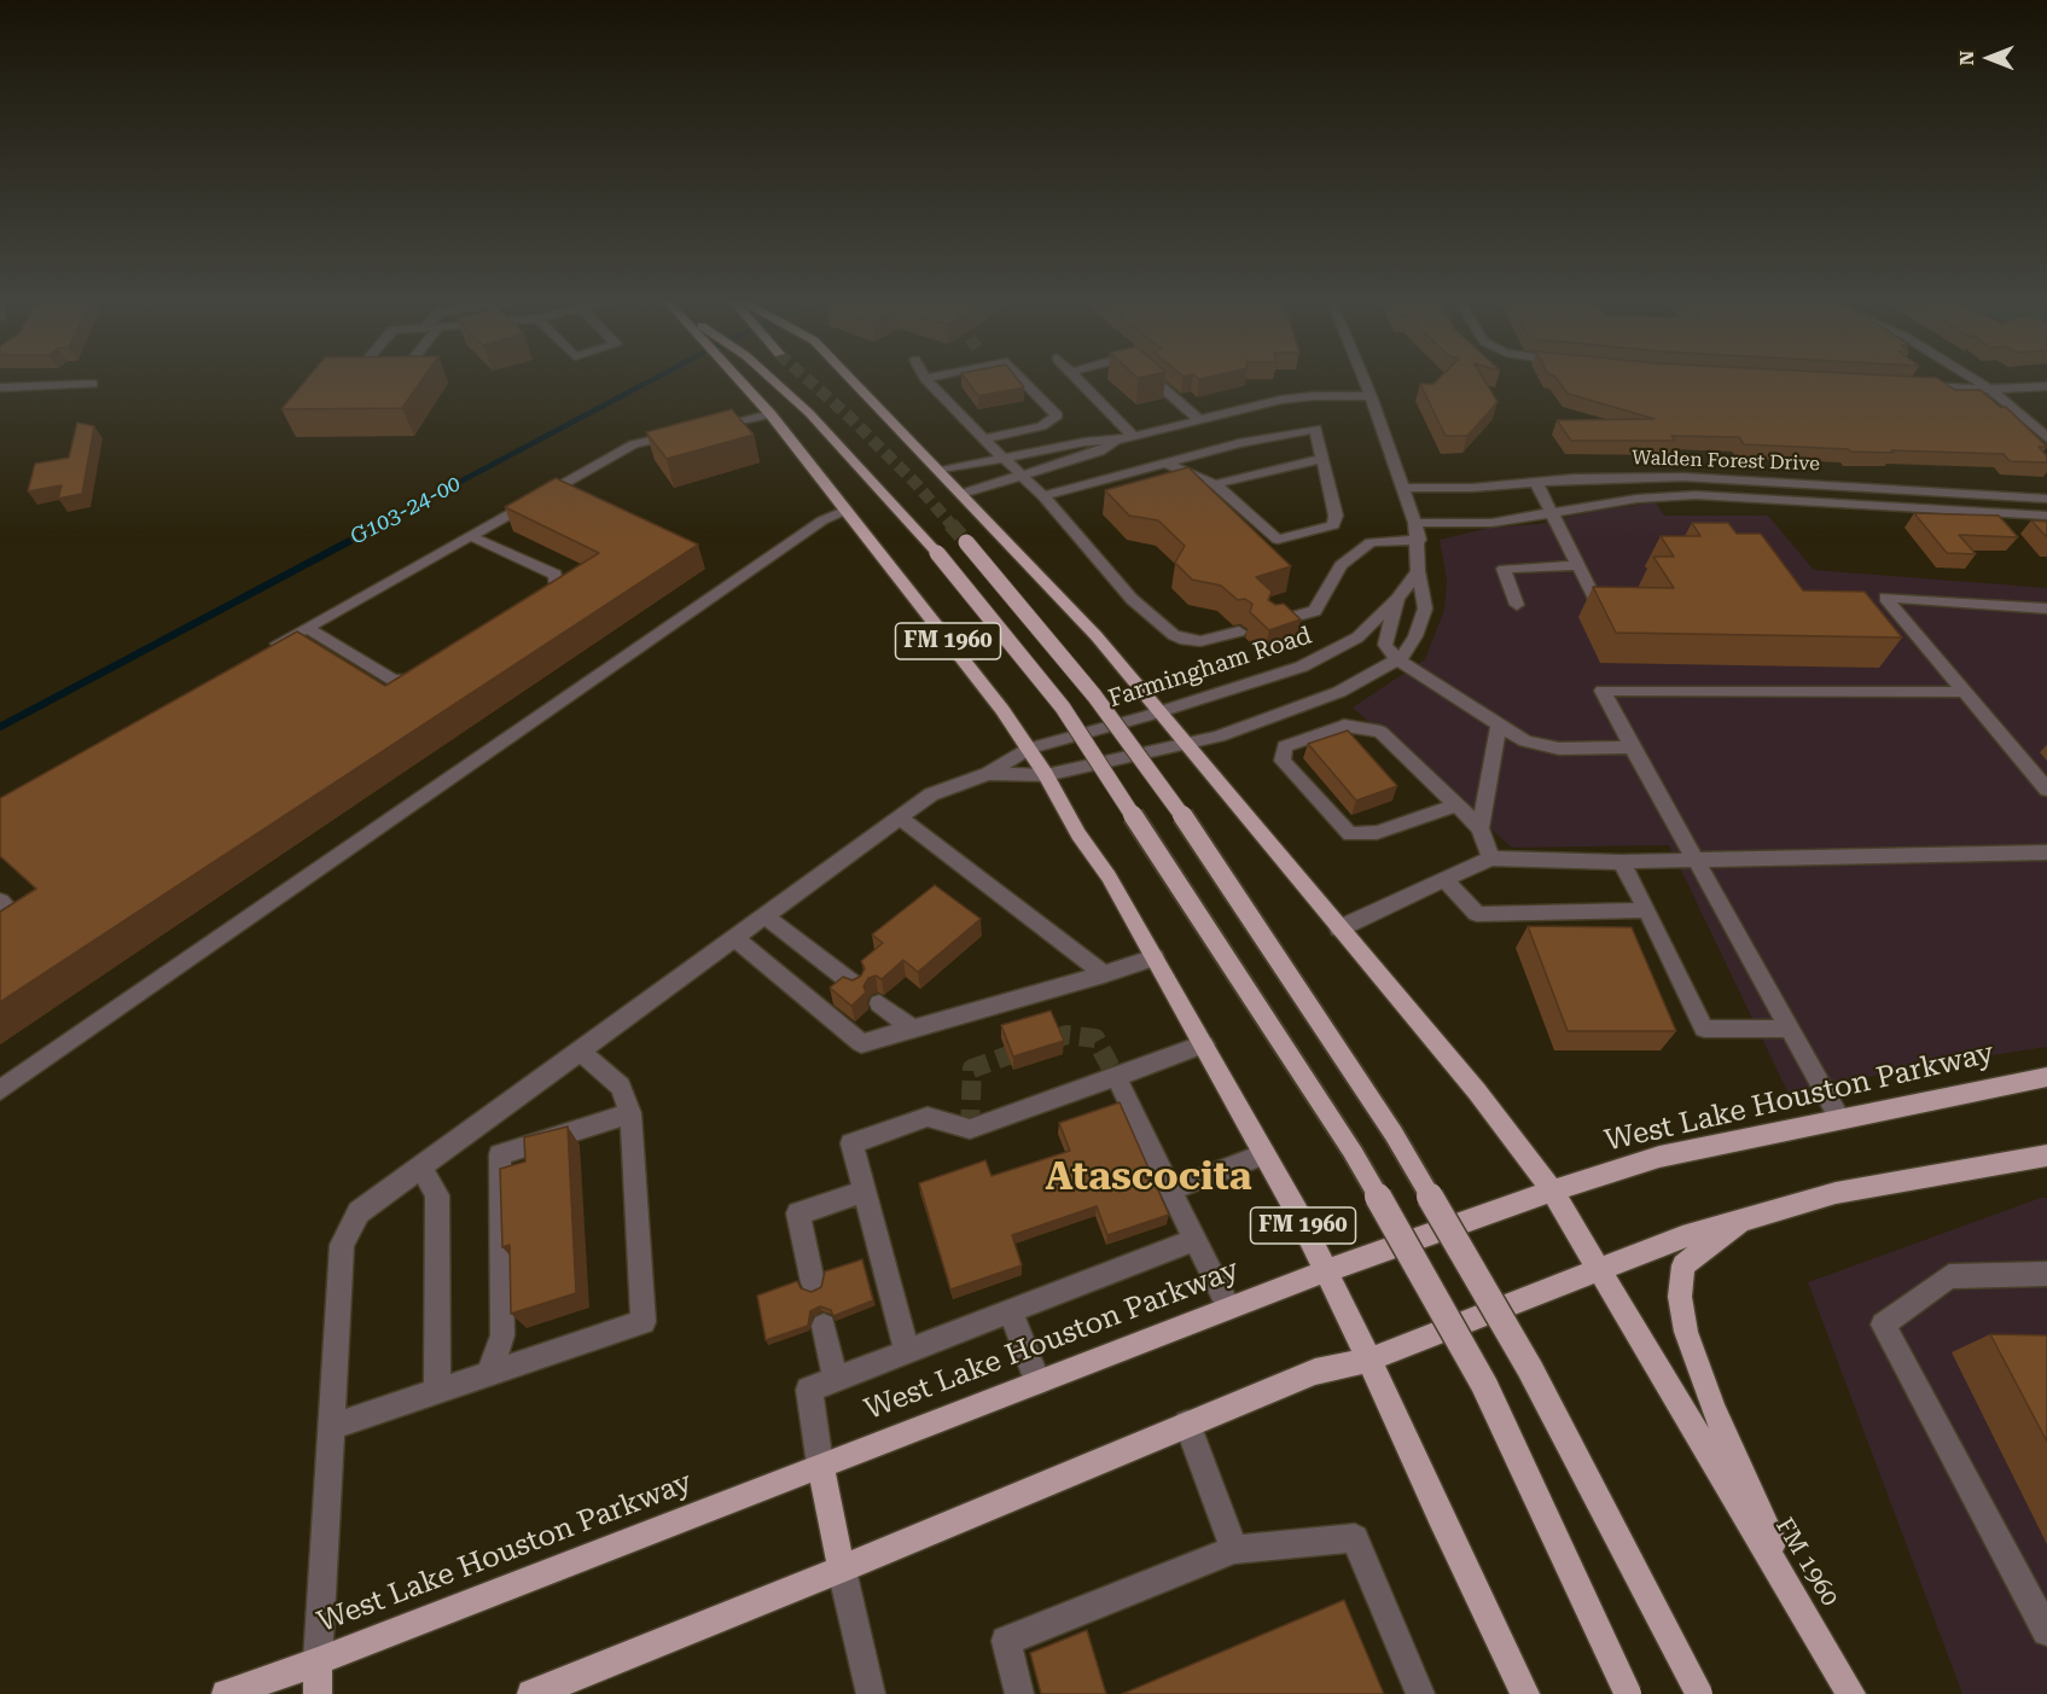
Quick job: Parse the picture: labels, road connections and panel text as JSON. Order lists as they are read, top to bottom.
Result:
{
  "streets": {
    "main road": ["FM 1960", "West Lake Houston Parkway"],
    "street": ["Walden Forest Drive", "Farmingham Road"]
  },
  "crossings": [
    ["FM 1960", "Farmingham Road"],
    ["FM 1960", "West Lake Houston Parkway"]
  ],
  "districts": ["Atascocita"],
  "water": ["G103-24-00"],
  "north": "left"
}
